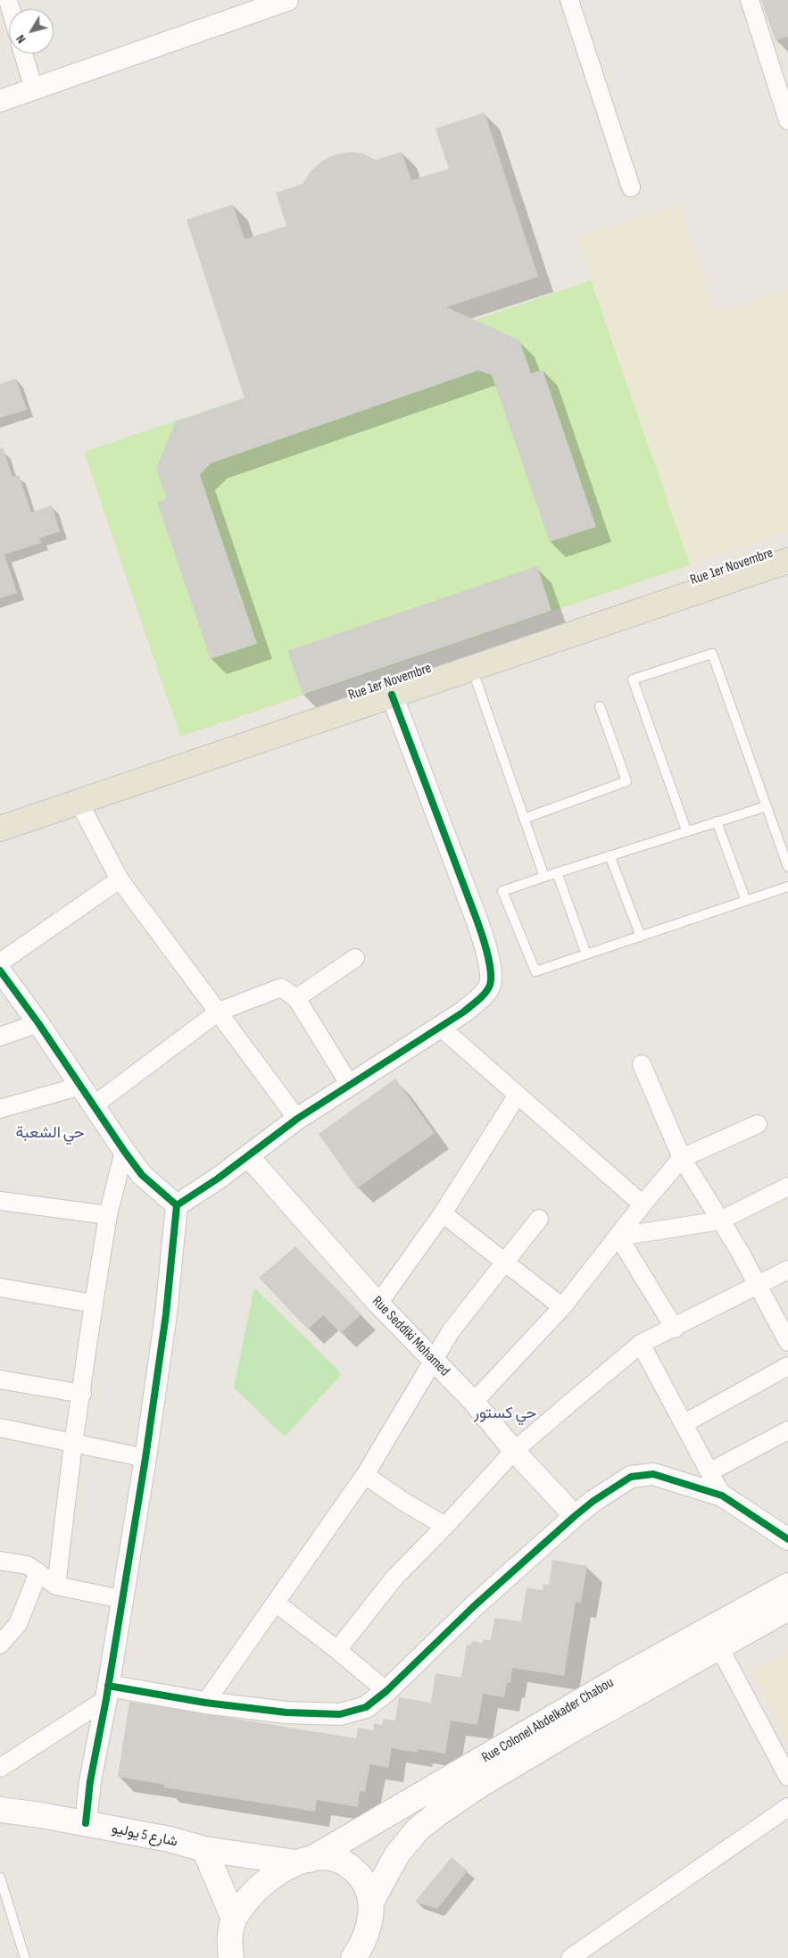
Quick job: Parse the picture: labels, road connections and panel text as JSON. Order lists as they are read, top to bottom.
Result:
{
  "streets": {
    "main road": ["Rue 1er Novembre", "Rue Colonel Abdelkader Chabou", "شارع 5 يوليو"],
    "street": ["Rue Seddiki Mohamed"]
  },
  "crossings": [
    ["Rue Colonel Abdelkader Chabou", "شارع 5 يوليو"]
  ],
  "districts": ["حي الشعبة", "حي كستور"],
  "north": "bottom left"
}
